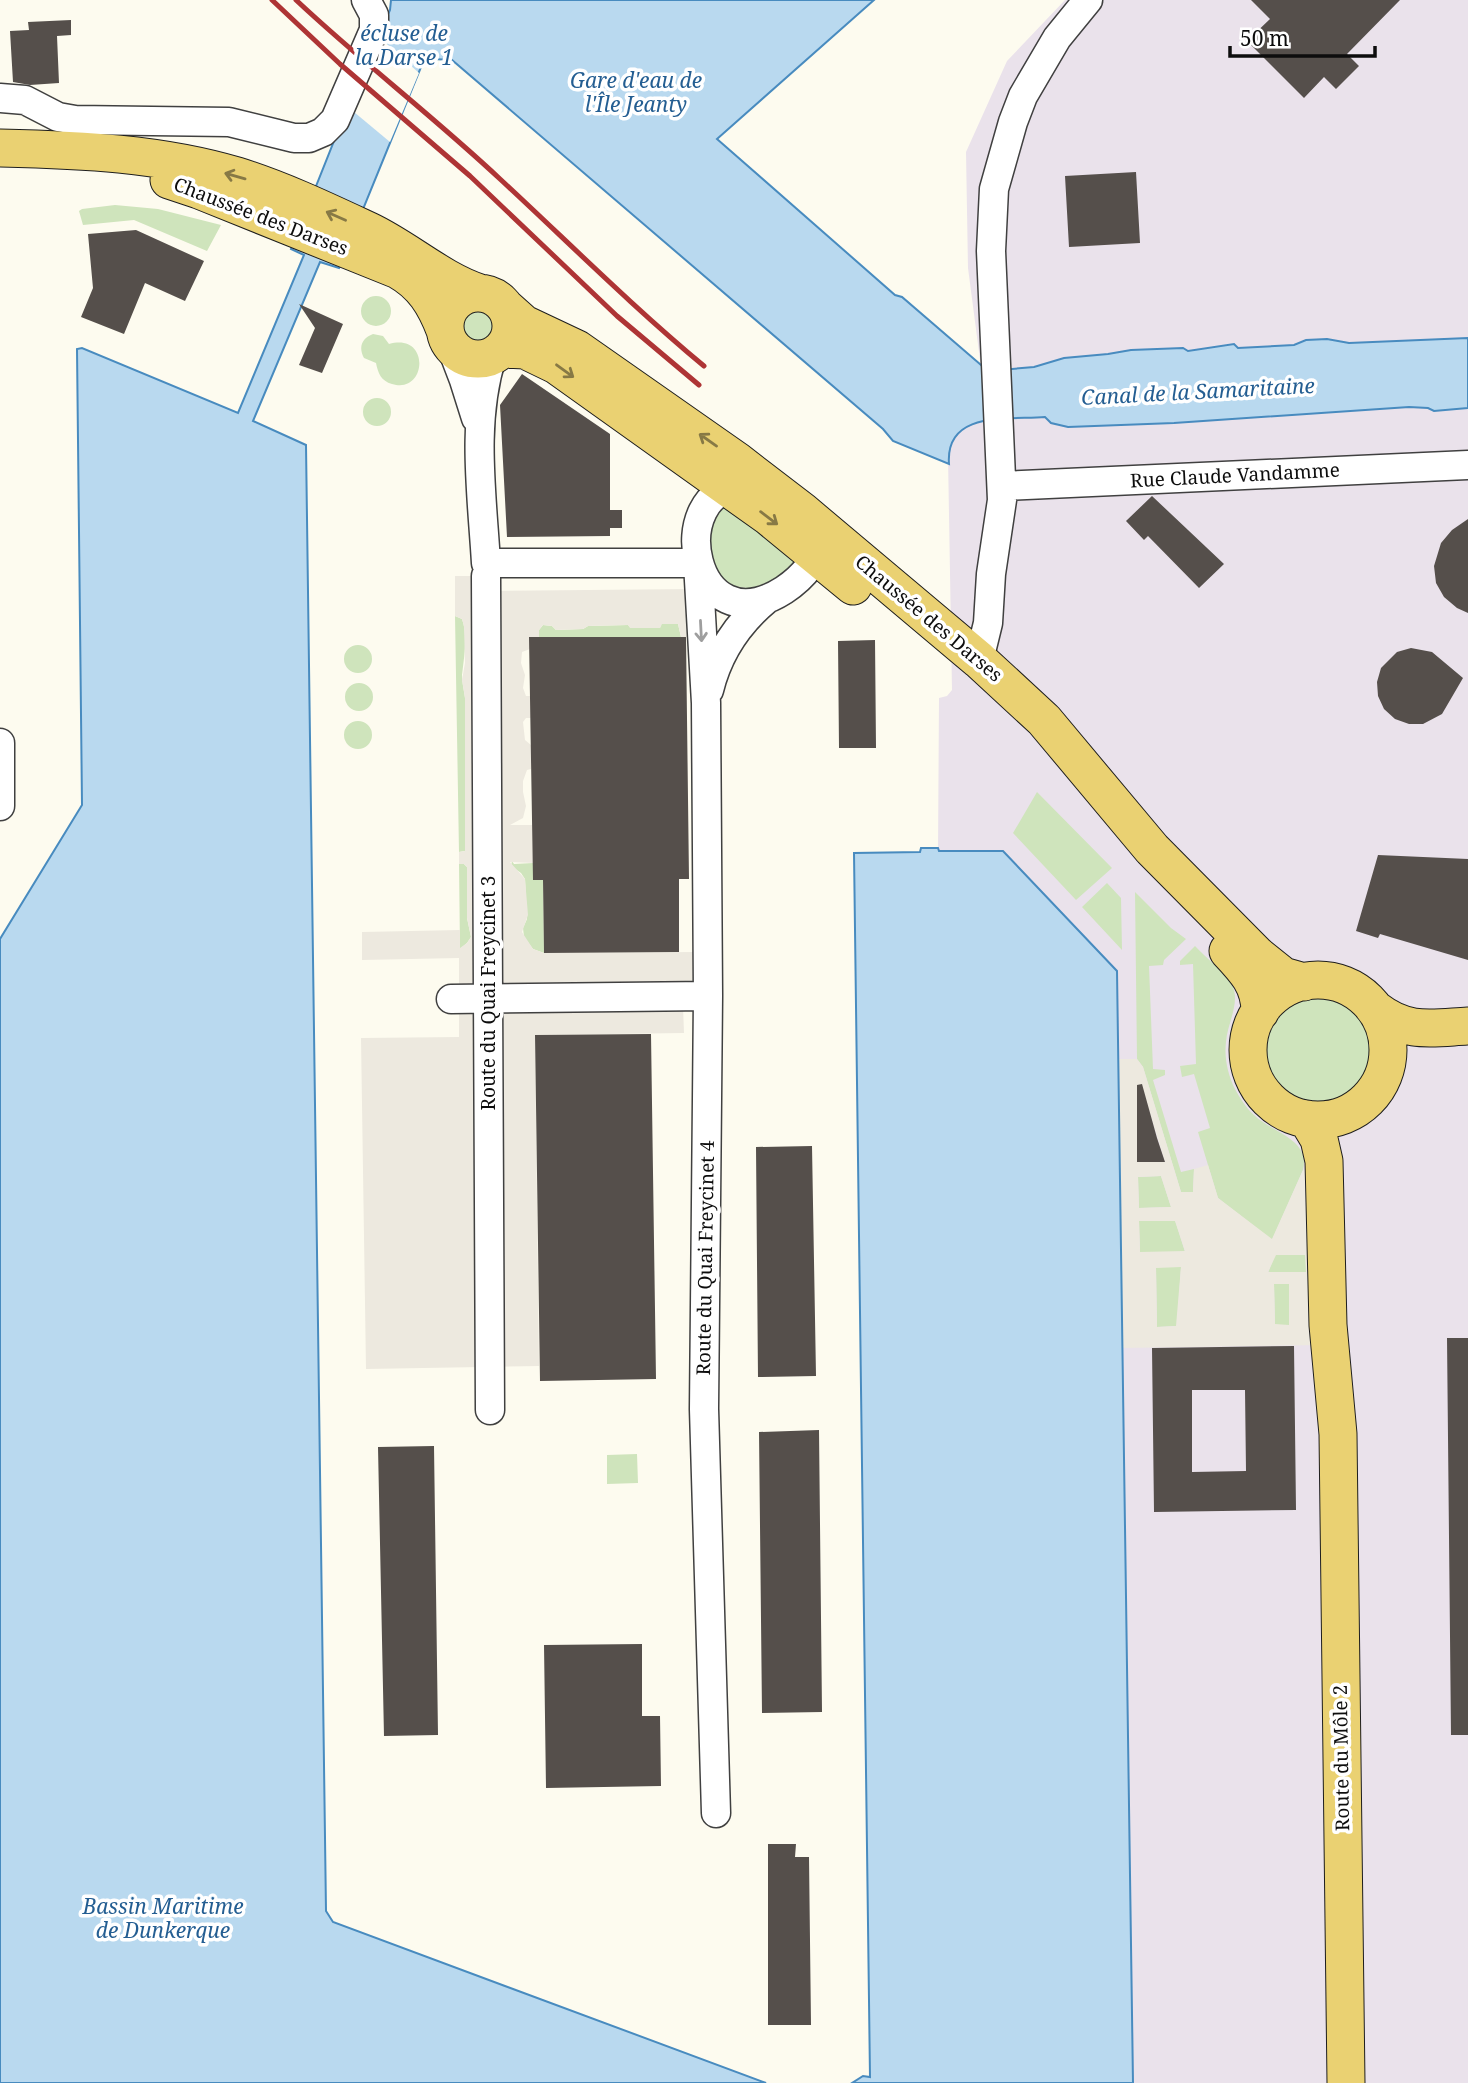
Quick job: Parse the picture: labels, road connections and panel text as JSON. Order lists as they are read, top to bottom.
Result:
{
  "streets": {
    "main road": ["Chaussée des Darses", "Route du Môle 2"],
    "street": ["Rue Claude Vandamme", "Route du Quai Freycinet 3", "Route du Quai Freycinet 4"]
  },
  "crossings": [
    ["Chaussée des Darses", "Route du Quai Freycinet 3"],
    ["Chaussée des Darses", "Route du Quai Freycinet 4"],
    ["Chaussée des Darses", "Route du Môle 2"]
  ],
  "water": [
    "écluse de la Darse 1",
    "Gare d'eau de l'Île Jeanty",
    "Canal de la Samaritaine",
    "Bassin Maritime de Dunkerque"
  ],
  "scale_bar": "50 m"
}
